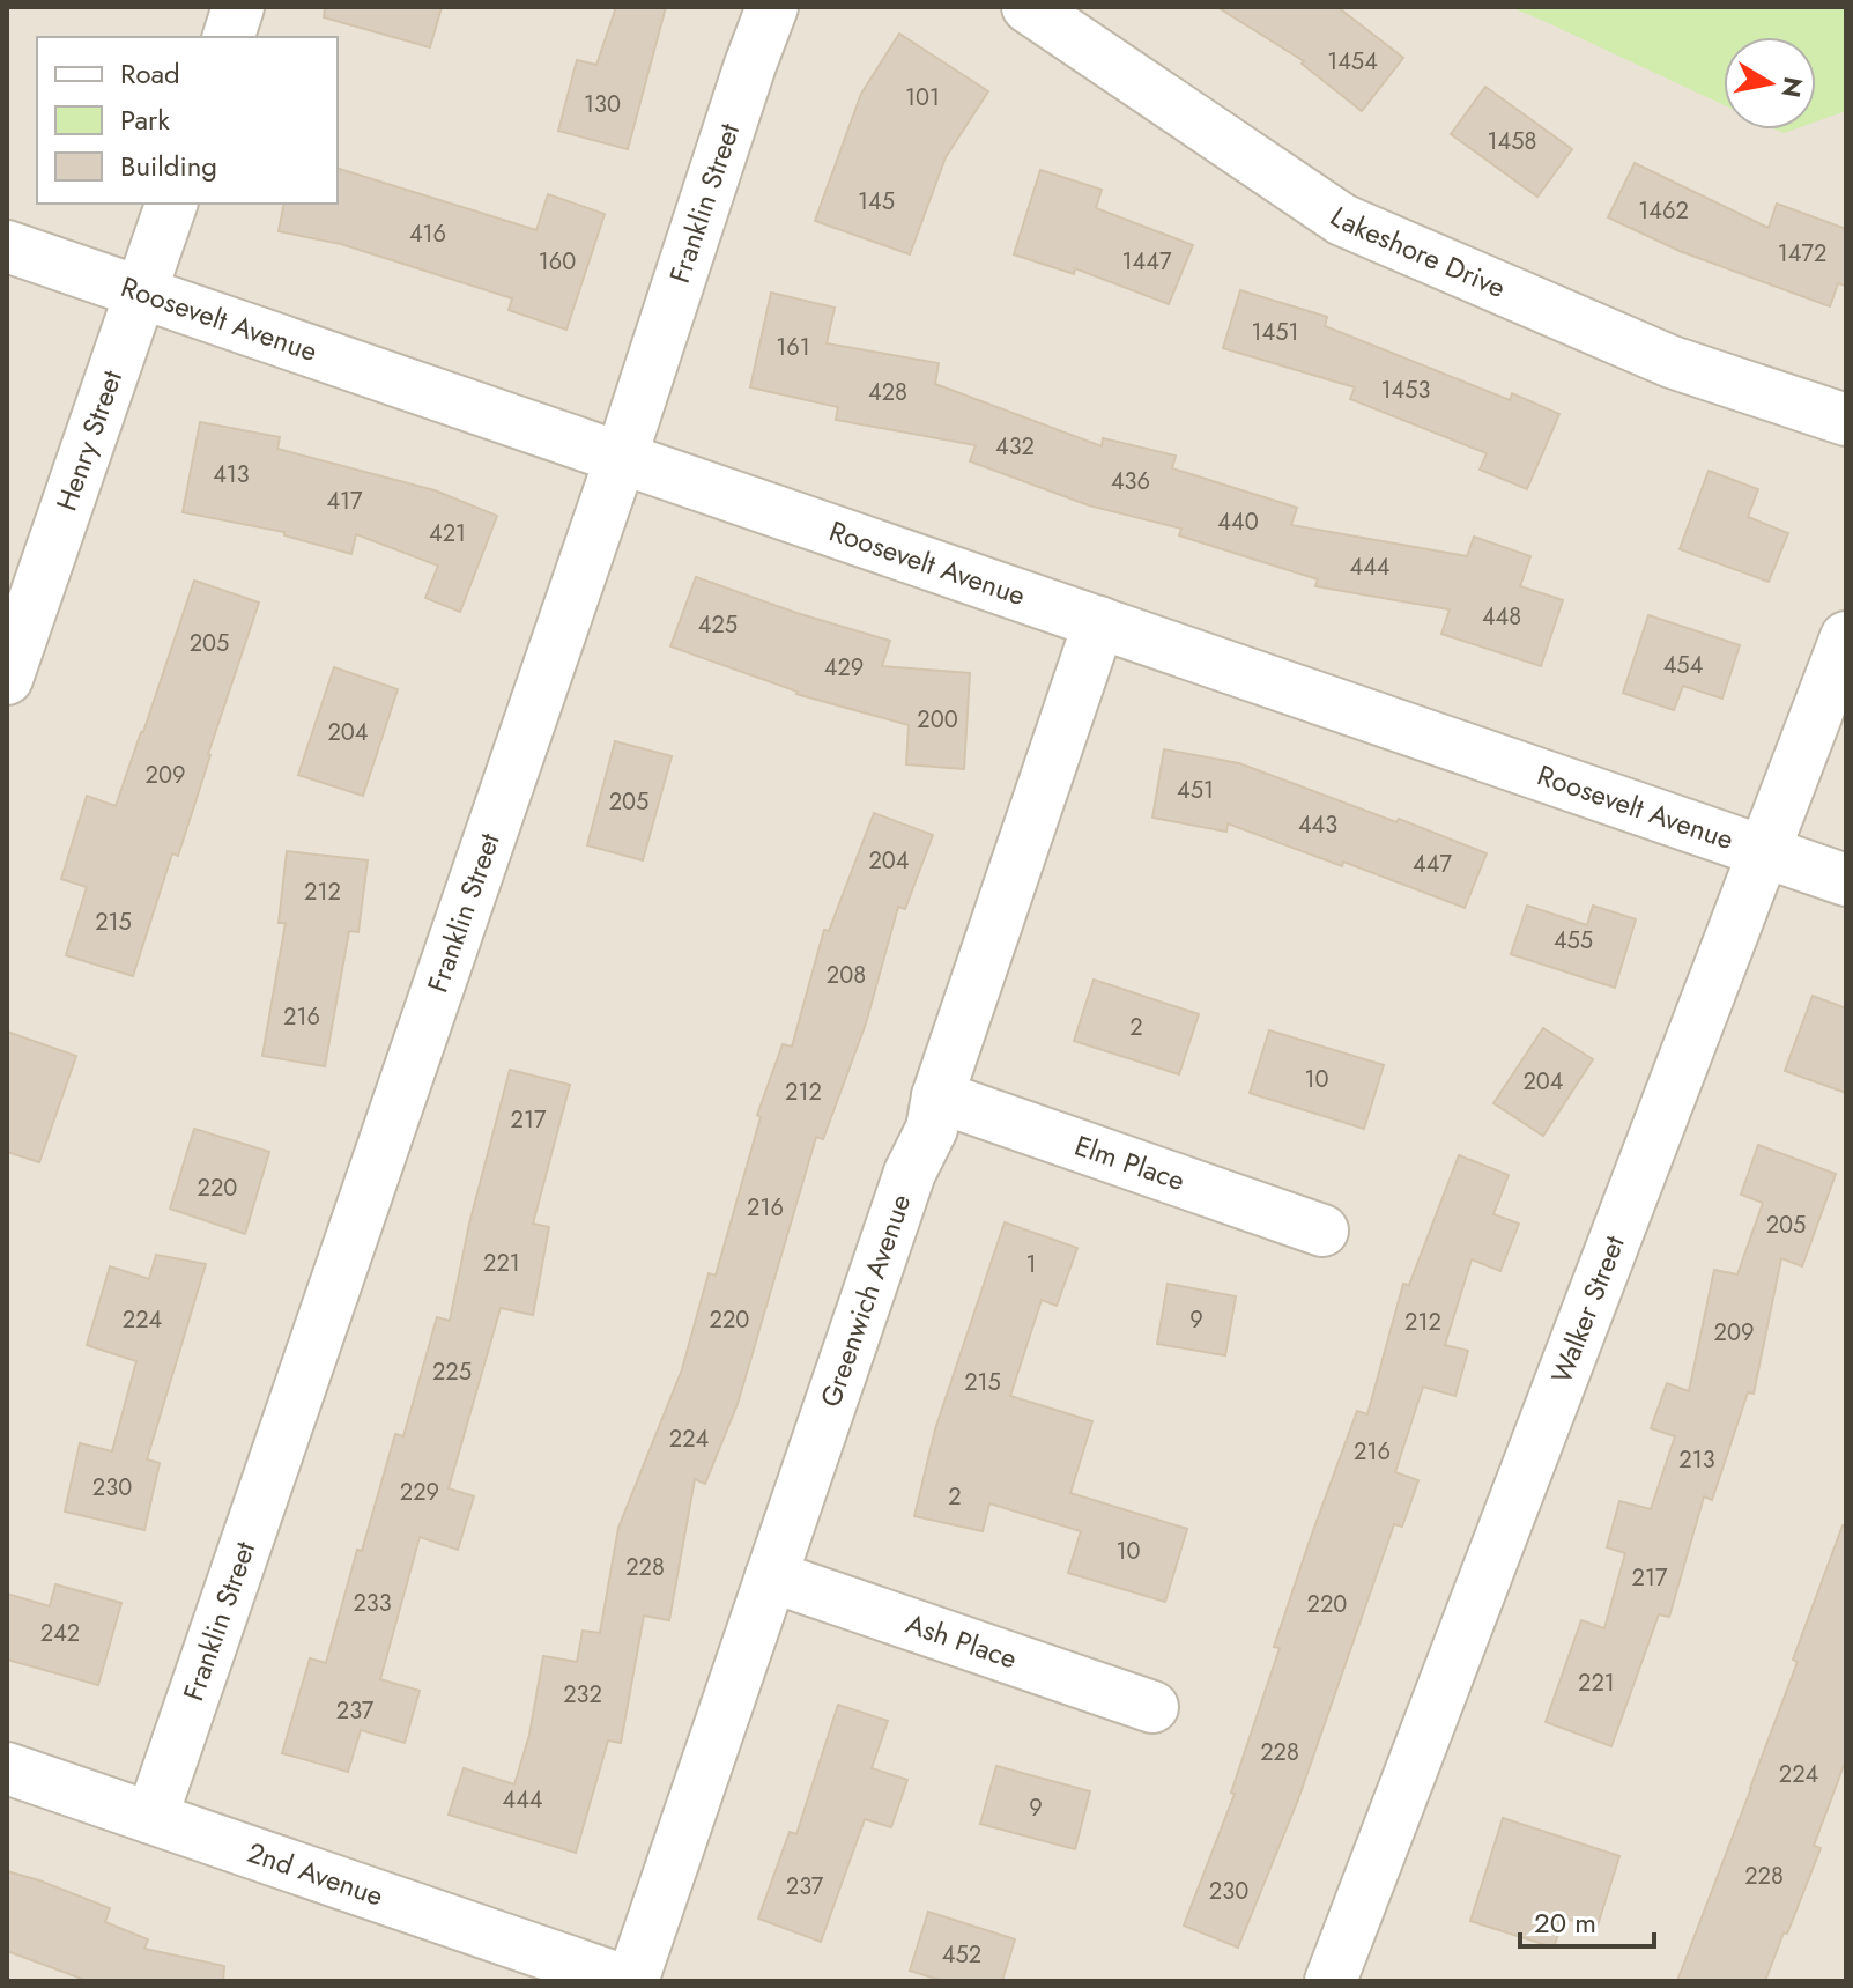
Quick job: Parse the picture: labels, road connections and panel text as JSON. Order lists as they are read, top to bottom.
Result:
{
  "streets": {
    "street": [
      "Franklin Street",
      "Lakeshore Drive",
      "Roosevelt Avenue",
      "Henry Street",
      "Elm Place",
      "Greenwich Avenue",
      "Walker Street",
      "Ash Place",
      "2nd Avenue"
    ]
  },
  "crossings": [
    ["Franklin Street", "Roosevelt Avenue"],
    ["Franklin Street", "2nd Avenue"],
    ["Roosevelt Avenue", "Henry Street"],
    ["Roosevelt Avenue", "Greenwich Avenue"],
    ["Roosevelt Avenue", "Walker Street"],
    ["Elm Place", "Greenwich Avenue"],
    ["Greenwich Avenue", "Ash Place"],
    ["Greenwich Avenue", "2nd Avenue"]
  ],
  "house_numbers": [
    "1454",
    "101",
    "130",
    "1458",
    "145",
    "1462",
    "416",
    "1472",
    "160",
    "1447",
    "1451",
    "161",
    "1453",
    "428",
    "432",
    "413",
    "436",
    "417",
    "440",
    "421",
    "444",
    "448",
    "425",
    "205",
    "454",
    "429",
    "200",
    "204",
    "209",
    "451",
    "205",
    "443",
    "204",
    "447",
    "212",
    "215",
    "455",
    "208",
    "216",
    "2",
    "10",
    "204",
    "212",
    "217",
    "220",
    "216",
    "205",
    "221",
    "1",
    "224",
    "220",
    "9",
    "212",
    "209",
    "225",
    "215",
    "224",
    "216",
    "213",
    "230",
    "229",
    "2",
    "10",
    "228",
    "217",
    "233",
    "220",
    "242",
    "221",
    "232",
    "237",
    "228",
    "224",
    "444",
    "9",
    "228",
    "237",
    "230",
    "452"
  ],
  "legend": ["Road", "Park", "Building"],
  "scale_bar": "20 m",
  "north": "right"
}
